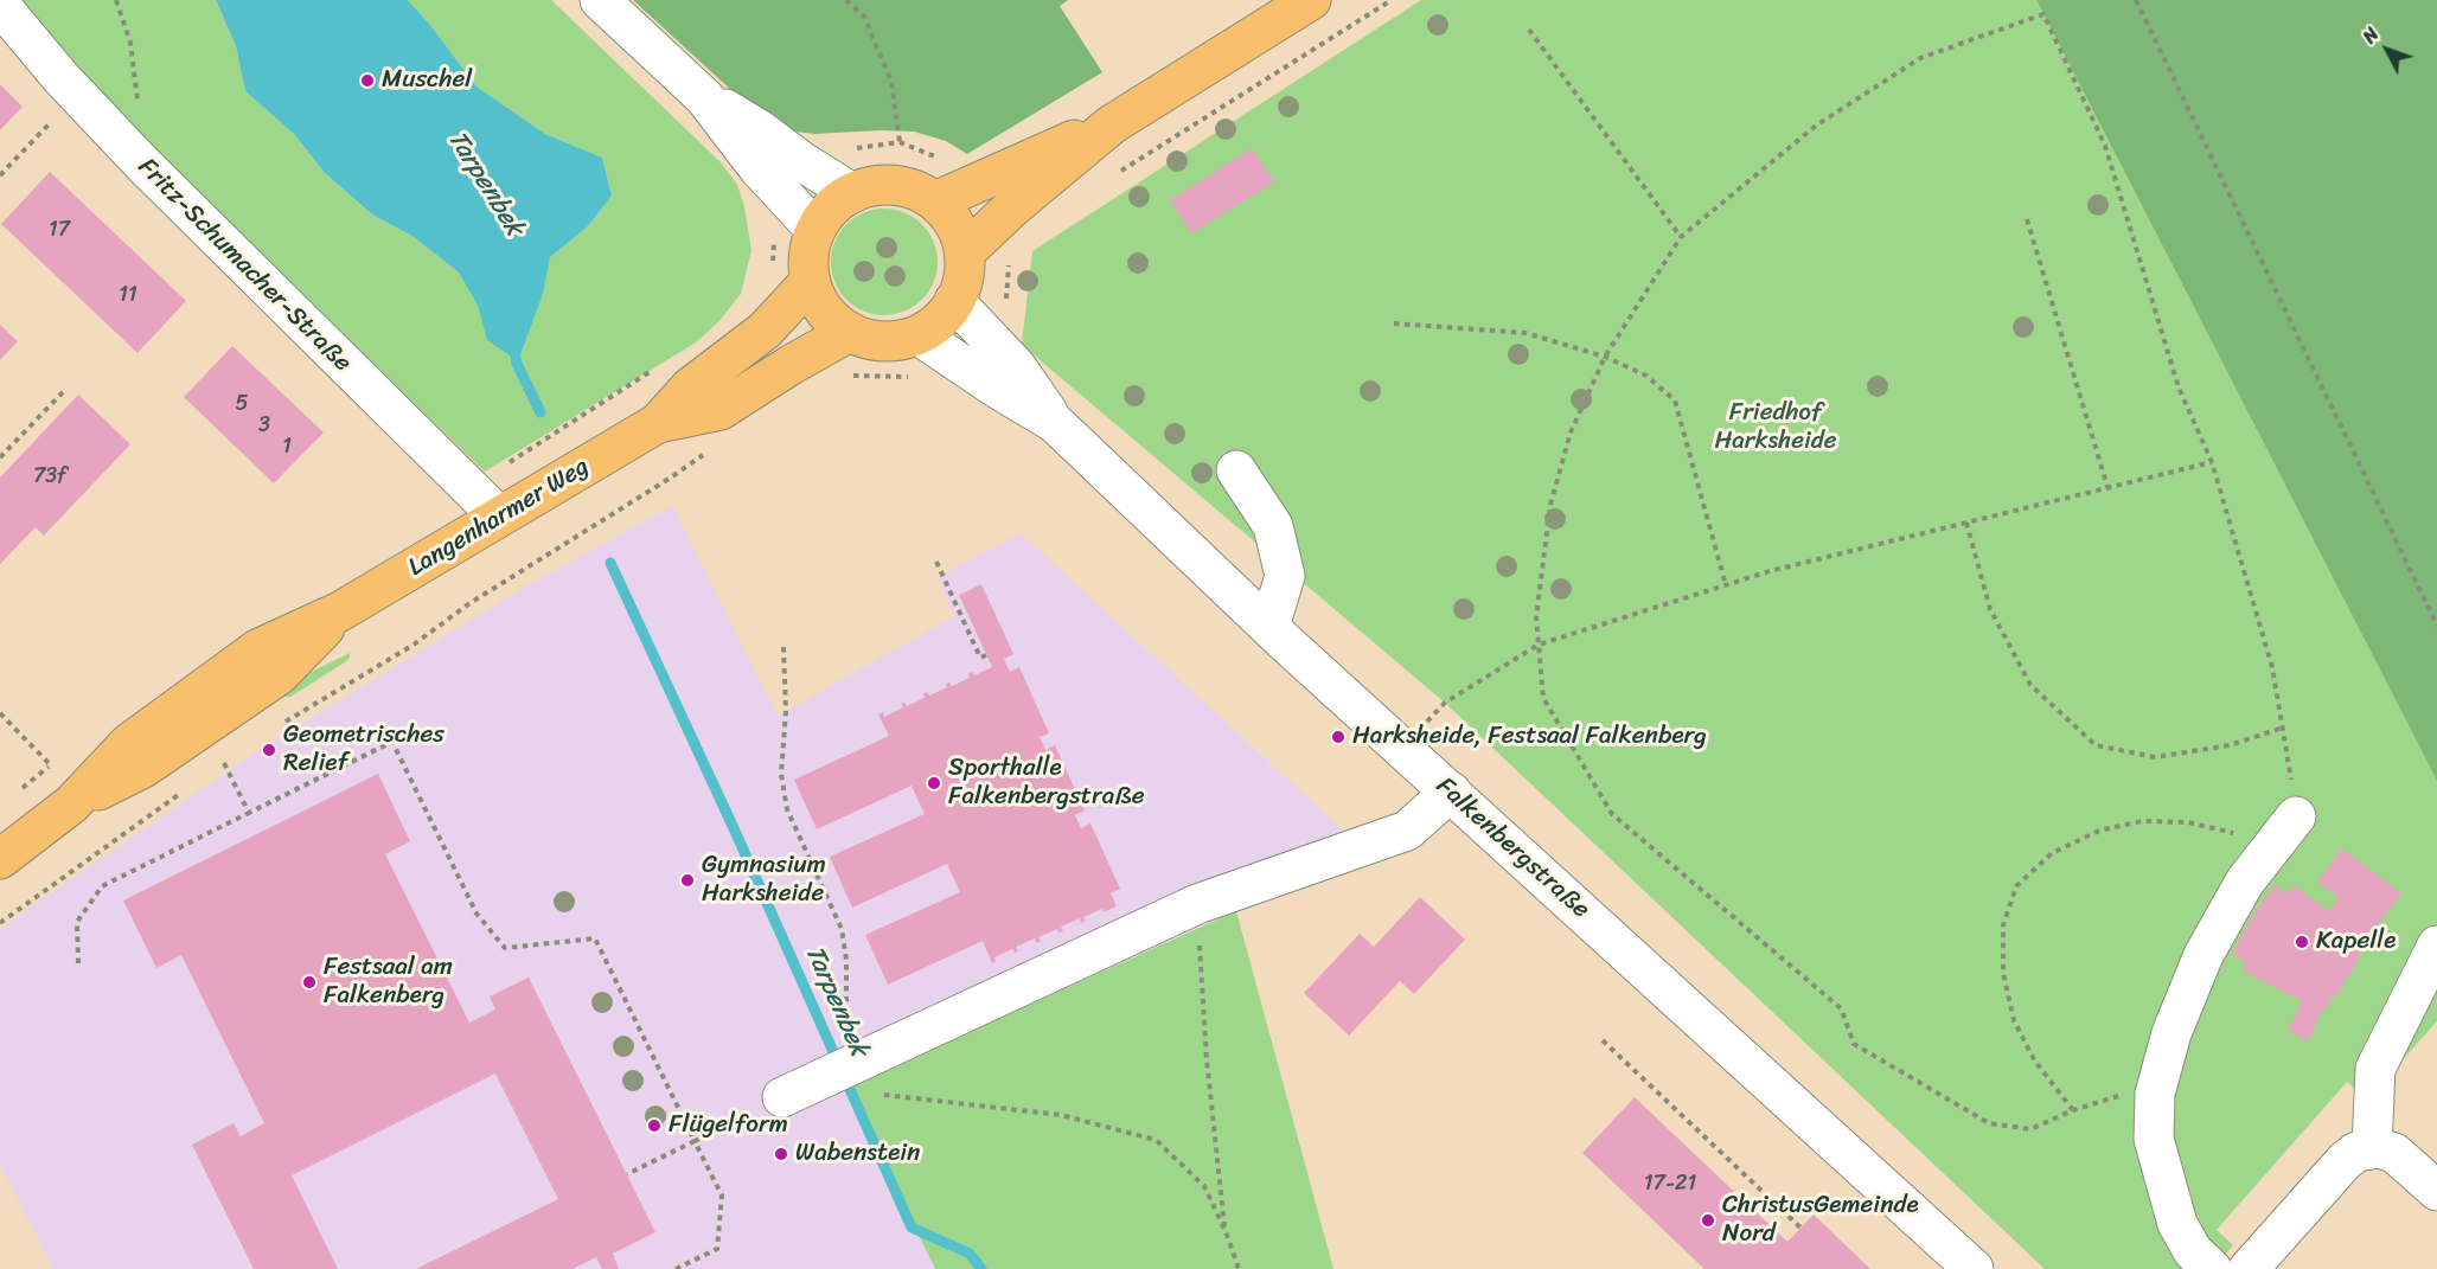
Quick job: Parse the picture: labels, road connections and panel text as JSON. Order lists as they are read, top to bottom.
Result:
{
  "streets": {
    "main road": ["Langenharmer Weg"],
    "street": ["Fritz-Schumacher-Straße", "Falkenbergstraße"]
  },
  "crossings": [
    ["Fritz-Schumacher-Straße", "Langenharmer Weg"],
    ["Langenharmer Weg", "Falkenbergstraße"]
  ],
  "water": ["Tarpenbek"],
  "parks": ["Friedhof Harksheide"],
  "places": [
    "Muschel",
    "Harksheide, Festsaal Falkenberg",
    "Geometrisches Relief",
    "Sporthalle Falkenbergstraße",
    "Gymnasium Harksheide",
    "Kapelle",
    "Festsaal am Falkenberg",
    "Flügelform",
    "Wabenstein",
    "ChristusGemeinde Nord"
  ],
  "house_numbers": [
    "17",
    "11",
    "5",
    "3",
    "1",
    "73f",
    "17-21"
  ],
  "north": "top left"
}
